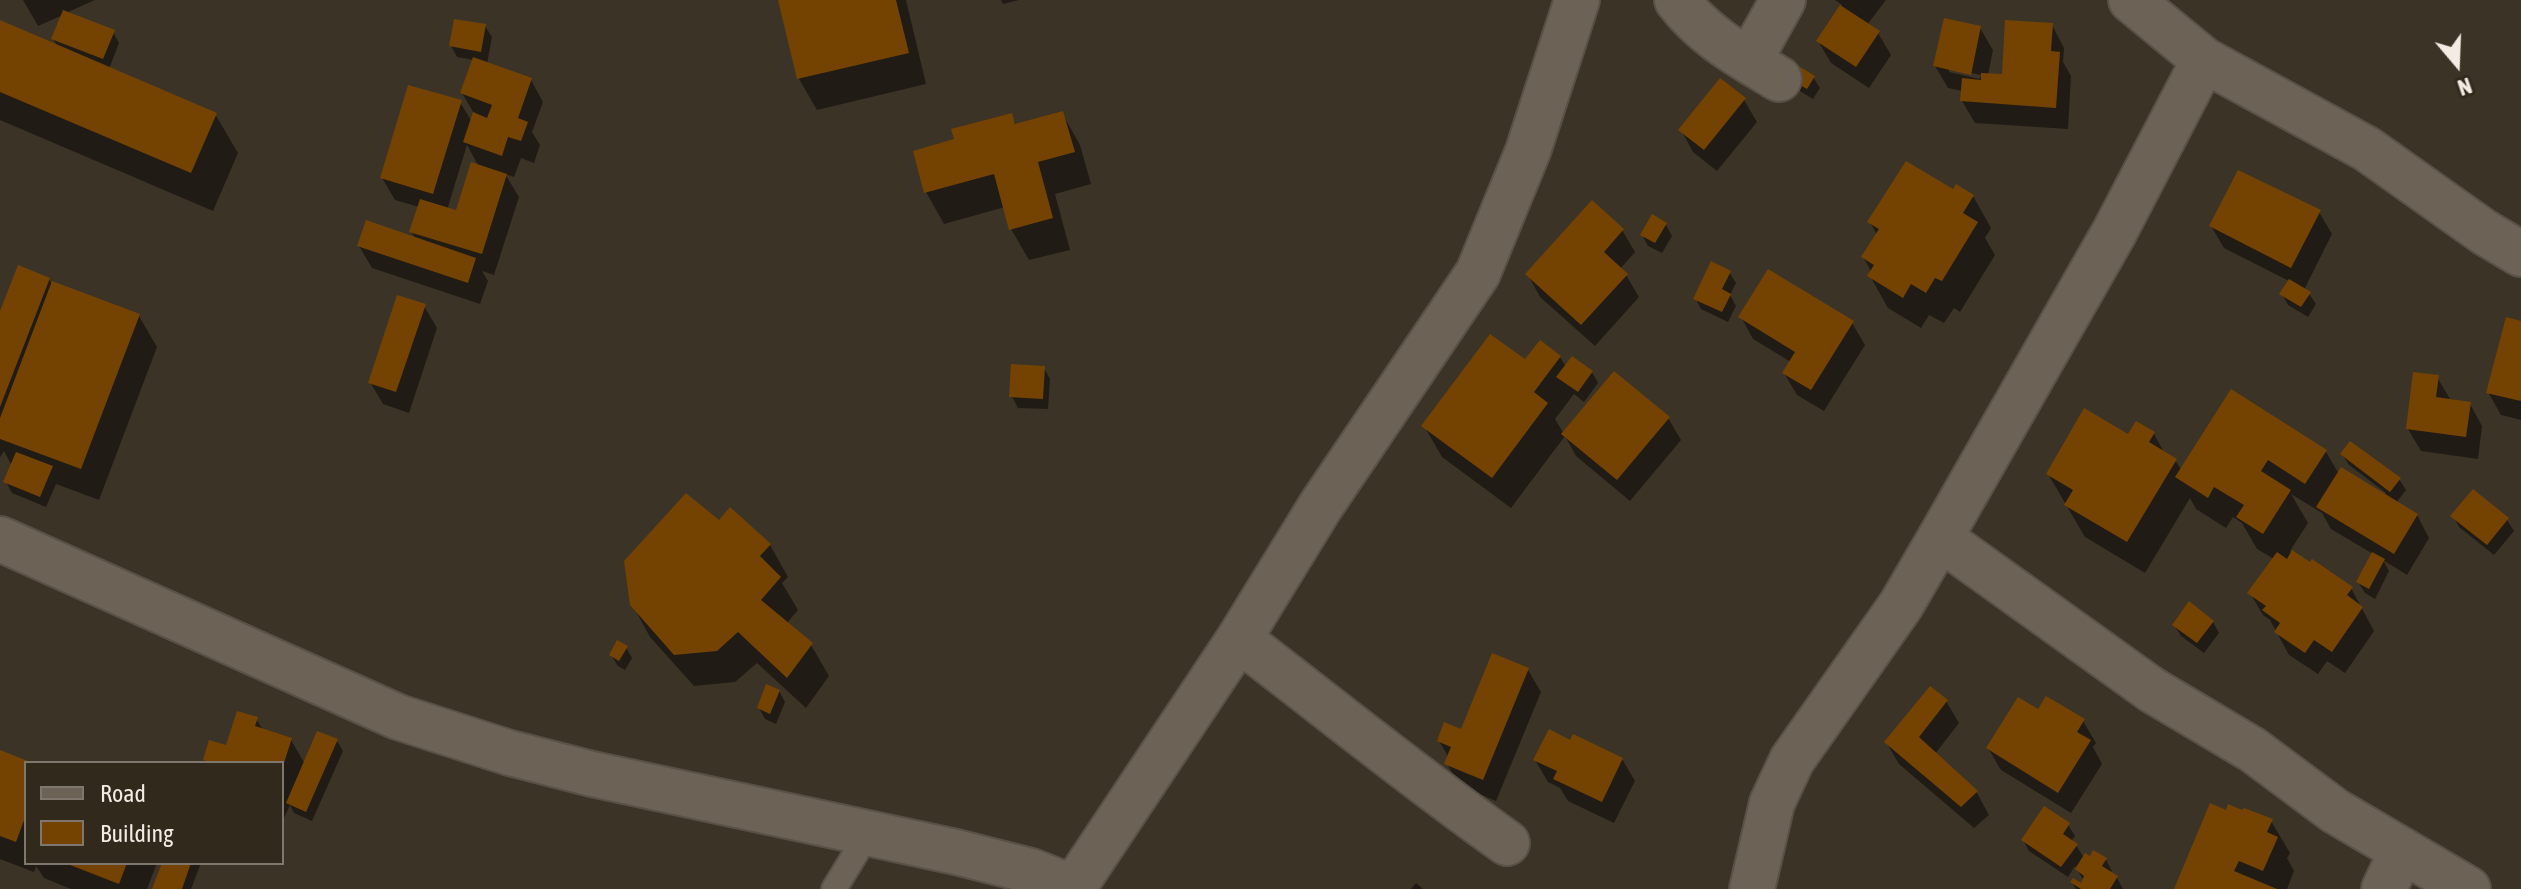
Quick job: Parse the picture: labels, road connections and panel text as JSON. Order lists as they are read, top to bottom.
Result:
{
  "legend": ["Road", "Building"],
  "north": "bottom"
}
